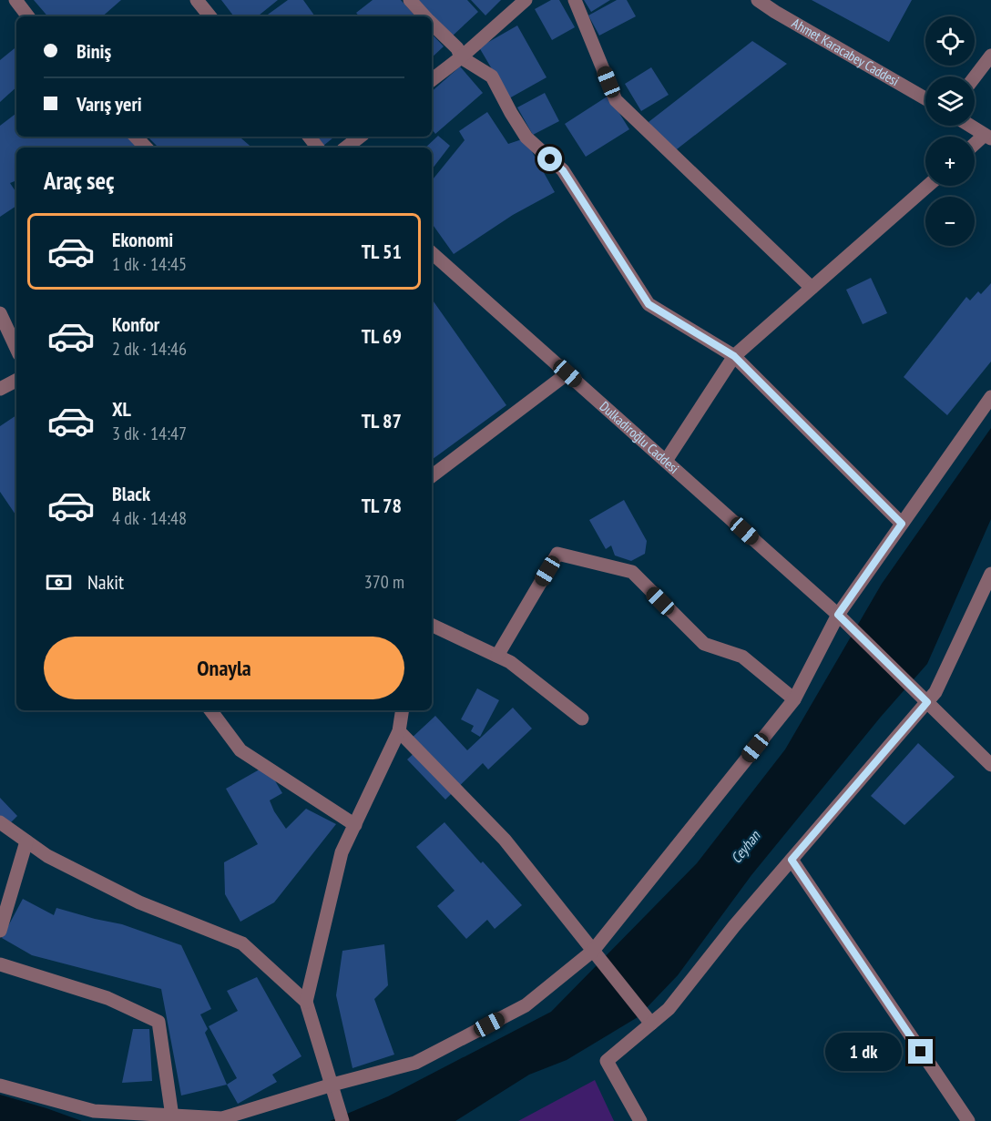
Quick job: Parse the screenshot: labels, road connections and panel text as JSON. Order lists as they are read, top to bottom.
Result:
{
  "streets": {
    "street": ["Ahmet Karacabey Caddesi", "Dulkadiroğlu Caddesi"]
  },
  "water": ["Ceyhan"],
  "page": {
    "map_buttons": ["+", "−"],
    "banner": ["Biniş", "Varış yeri"],
    "heading": "Araç seç",
    "list": [
      {
        "name": "Ekonomi",
        "note": "1 dk · 14:45",
        "value": "TL 51"
      },
      {
        "name": "Konfor",
        "note": "2 dk · 14:46",
        "value": "TL 69"
      },
      {
        "name": "XL",
        "note": "3 dk · 14:47",
        "value": "TL 87"
      },
      {
        "name": "Black",
        "note": "4 dk · 14:48",
        "value": "TL 78"
      }
    ],
    "pay": ["Nakit", "370 m"],
    "buttons": "Onayla",
    "bubble": "1 dk"
  }
}
